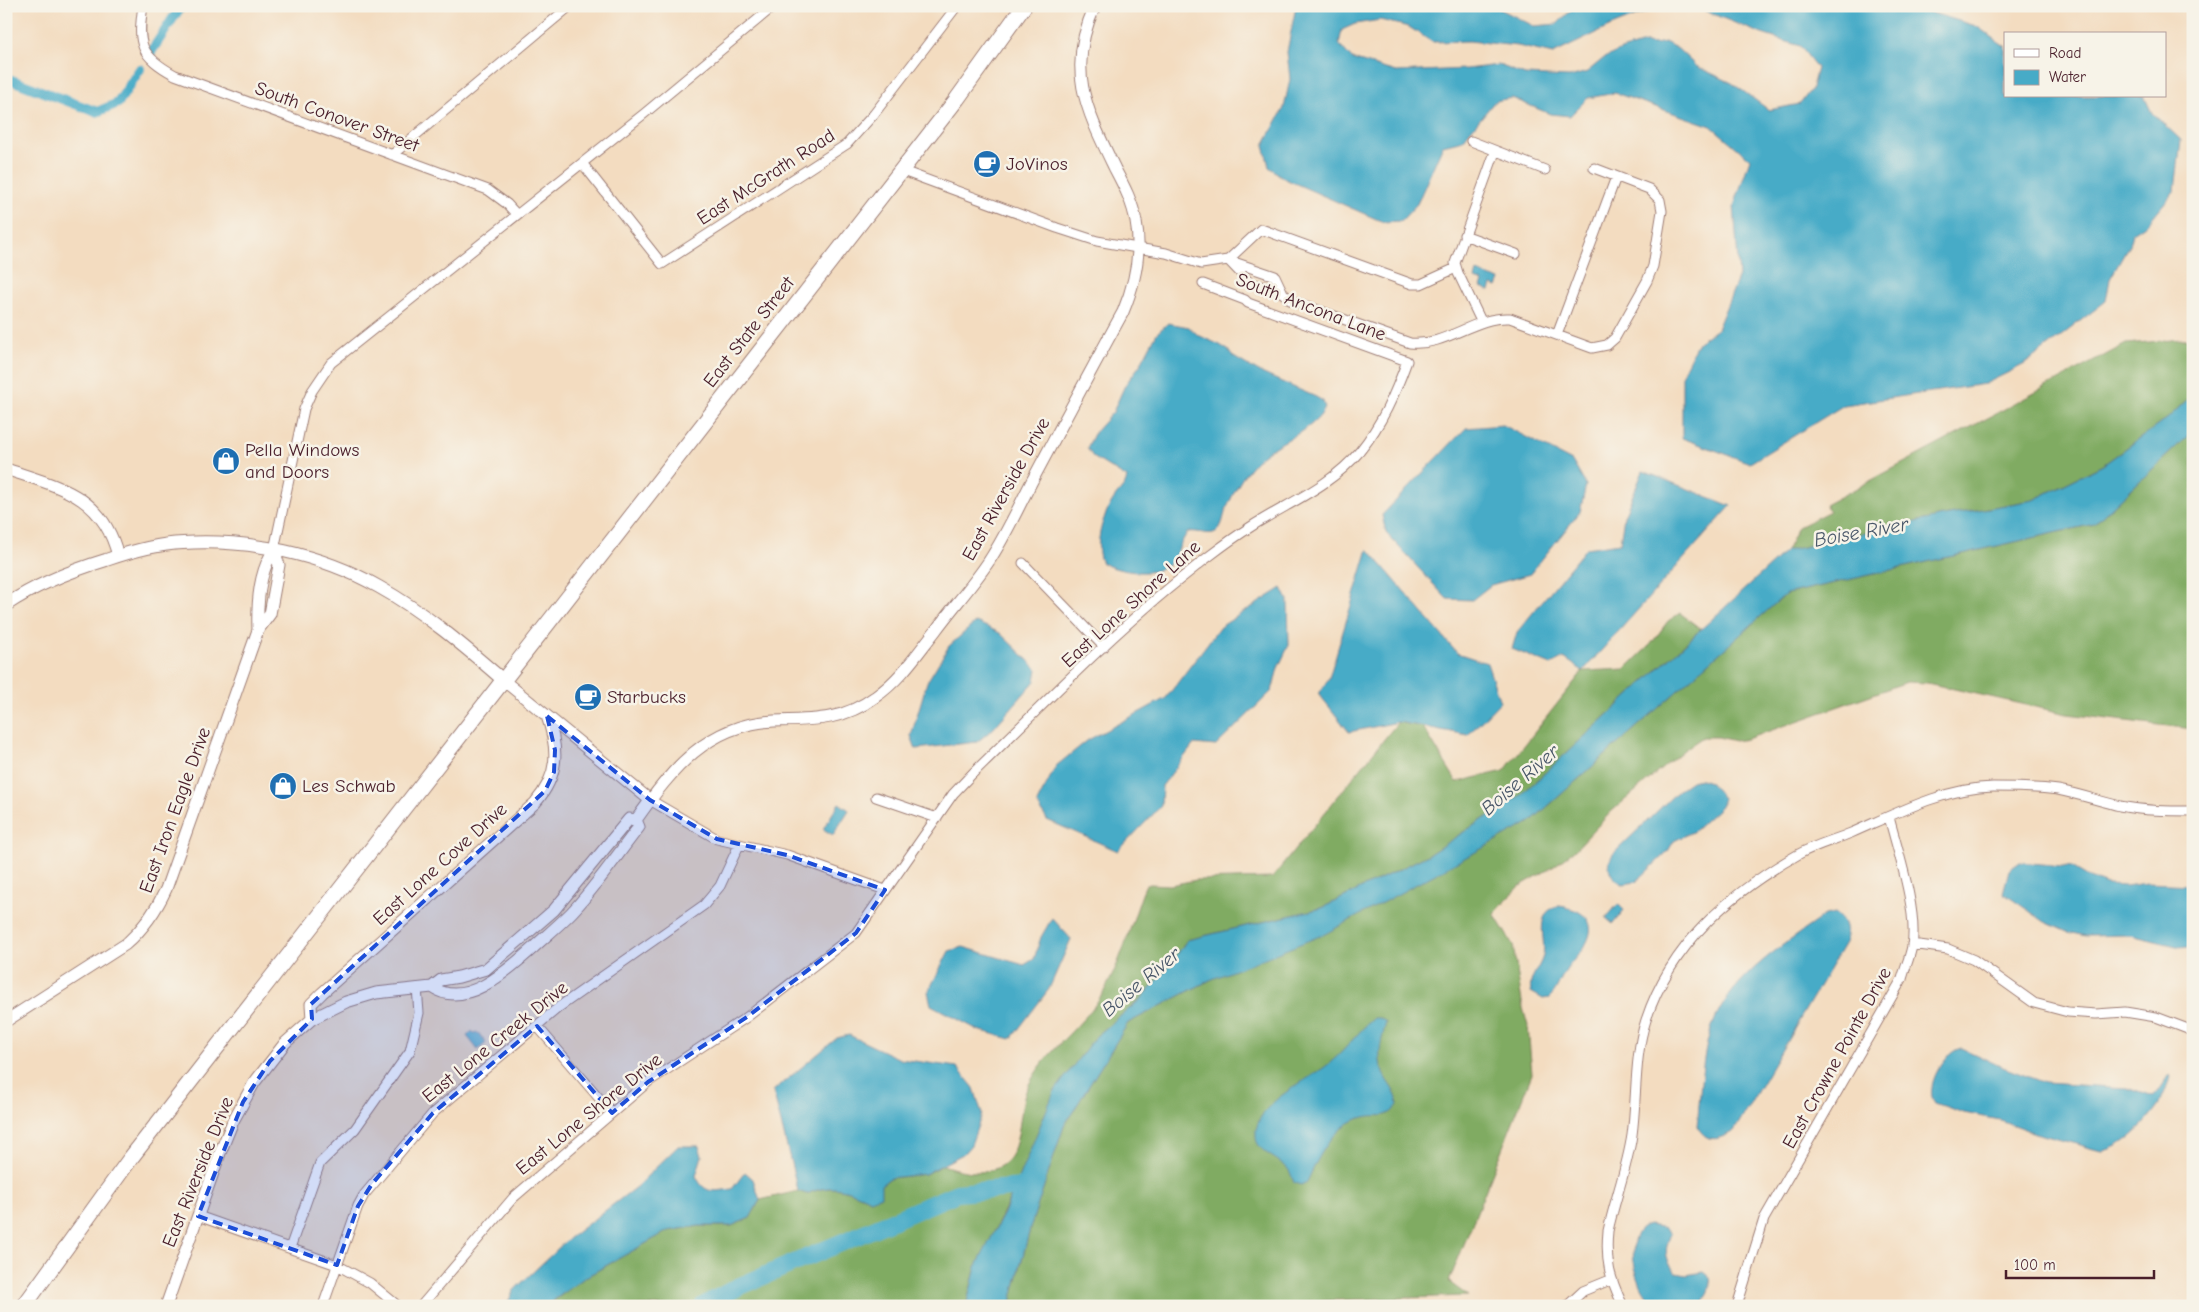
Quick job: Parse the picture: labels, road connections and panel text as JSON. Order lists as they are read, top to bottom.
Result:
{
  "streets": {
    "highway": ["East State Street"],
    "street": [
      "South Conover Street",
      "East McGrath Road",
      "South Ancona Lane",
      "East Riverside Drive",
      "East Lone Shore Lane",
      "East Iron Eagle Drive",
      "East Lone Cove Drive",
      "East Lone Creek Drive",
      "East Crowne Pointe Drive",
      "East Lone Shore Drive"
    ]
  },
  "crossings": [
    ["South Ancona Lane", "East Lone Shore Lane"],
    ["East Riverside Drive", "East Lone Cove Drive"],
    ["East Lone Shore Lane", "East Lone Shore Drive"]
  ],
  "water": ["Boise River"],
  "places": {
    "cafe": ["JoVinos", "Starbucks"],
    "shop": ["Pella Windows and Doors", "Les Schwab"]
  },
  "legend": ["Road", "Water"],
  "scale_bar": "100 m"
}
